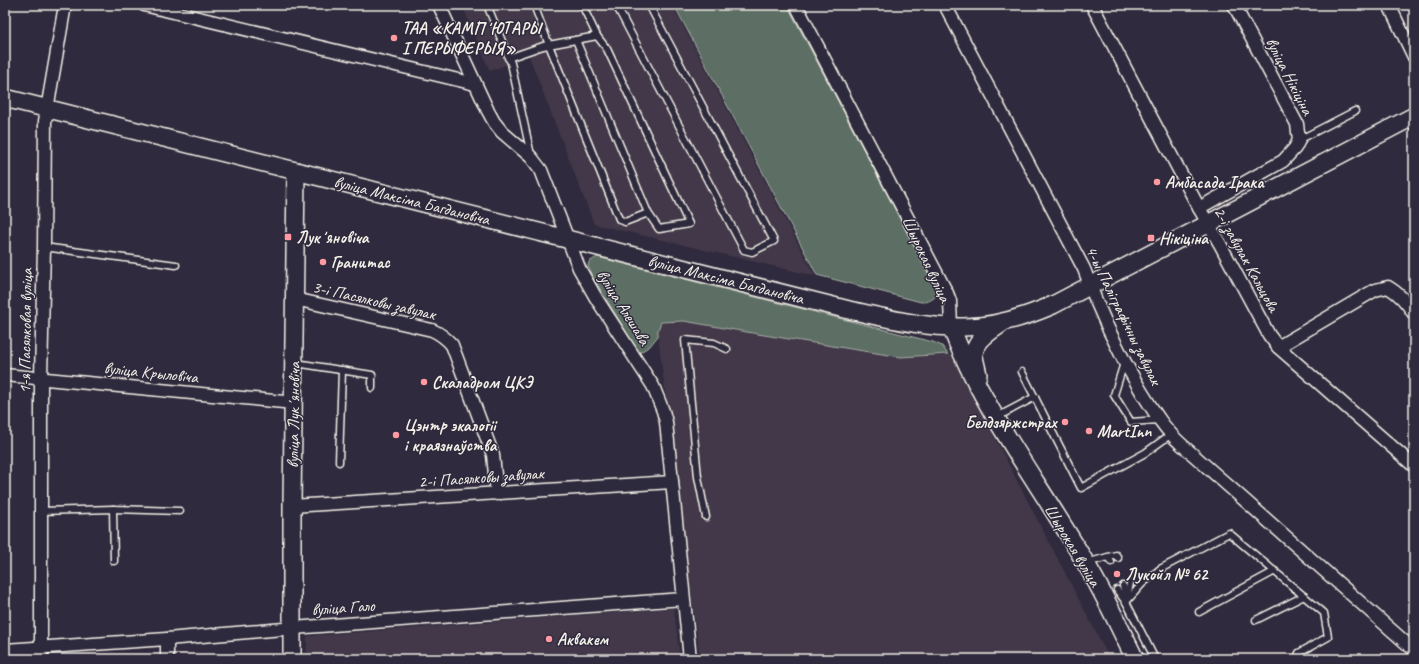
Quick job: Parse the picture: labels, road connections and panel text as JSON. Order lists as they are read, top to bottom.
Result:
{
  "streets": {
    "main road": ["вуліца Максіма Багдановіча", "Шырокая вуліца", "вуліца Лукʼяновіча"],
    "street": [
      "вуліца Нікіціна",
      "2-і завулак Кальцова",
      "3-і Пасялковы завулак",
      "вуліца Алешава",
      "4-ы Паліграфічны завулак",
      "1-я Пасялковая вуліца",
      "вуліца Крыловіча",
      "2-і Пасялковы завулак",
      "вуліца Гало"
    ]
  },
  "crossings": [
    ["вуліца Нікіціна", "2-і завулак Кальцова"],
    ["вуліца Максіма Багдановіча", "Шырокая вуліца"],
    ["вуліца Максіма Багдановіча", "2-і завулак Кальцова"],
    ["вуліца Максіма Багдановіча", "вуліца Алешава"],
    ["вуліца Максіма Багдановіча", "4-ы Паліграфічны завулак"],
    ["вуліца Максіма Багдановіча", "1-я Пасялковая вуліца"],
    ["вуліца Максіма Багдановіча", "вуліца Лукʼяновіча"],
    ["3-і Пасялковы завулак", "вуліца Лукʼяновіча"],
    ["3-і Пасялковы завулак", "2-і Пасялковы завулак"],
    ["вуліца Алешава", "2-і Пасялковы завулак"],
    ["вуліца Алешава", "вуліца Гало"],
    ["1-я Пасялковая вуліца", "вуліца Крыловіча"],
    ["1-я Пасялковая вуліца", "вуліца Гало"],
    ["вуліца Крыловіча", "вуліца Лукʼяновіча"],
    ["вуліца Лукʼяновіча", "2-і Пасялковы завулак"],
    ["вуліца Лукʼяновіча", "вуліца Гало"]
  ],
  "places": {
    "other": [
      "ТАА «КАМПʼЮТАРЫ I ПЕРЫФЕРЫЯ»",
      "Амбасада Ірака",
      "Гранитас",
      "Скаладром ЦКЭ",
      "Белдзяржстрах",
      "MartInn",
      "Цэнтр экалогіі і краязнаўства",
      "Лукойл № 62",
      "Аквакем"
    ],
    "transit": ["Лукʼяновіча", "Нікіціна"]
  }
}
